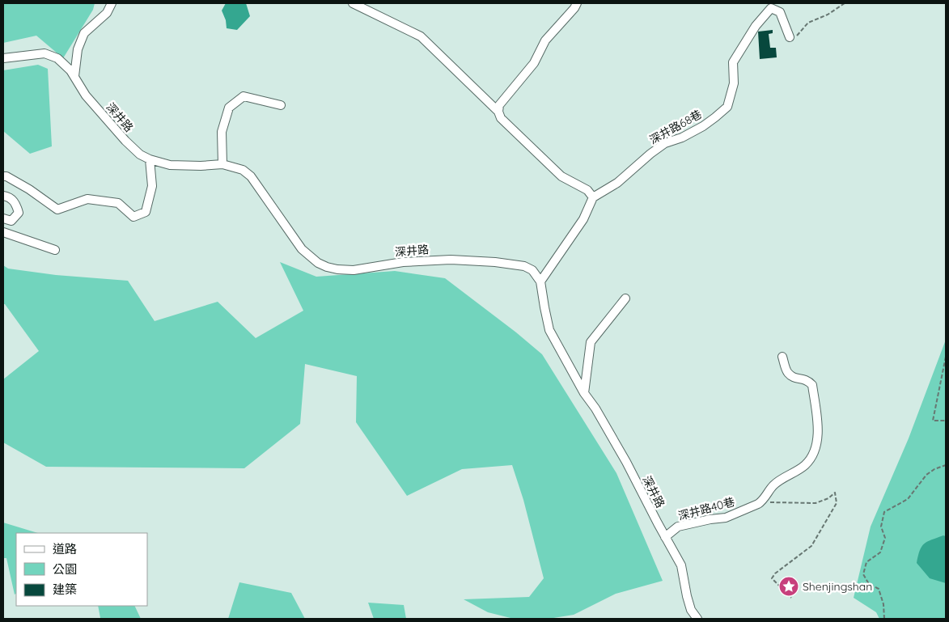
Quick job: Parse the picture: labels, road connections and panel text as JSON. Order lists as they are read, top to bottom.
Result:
{
  "streets": {
    "street": ["深井路", "深井路68巷", "深井路40巷"]
  },
  "crossings": [
    ["深井路", "深井路40巷"]
  ],
  "places": {
    "place": ["Shenjingshan"]
  },
  "legend": ["道路", "公園", "建築"]
}
